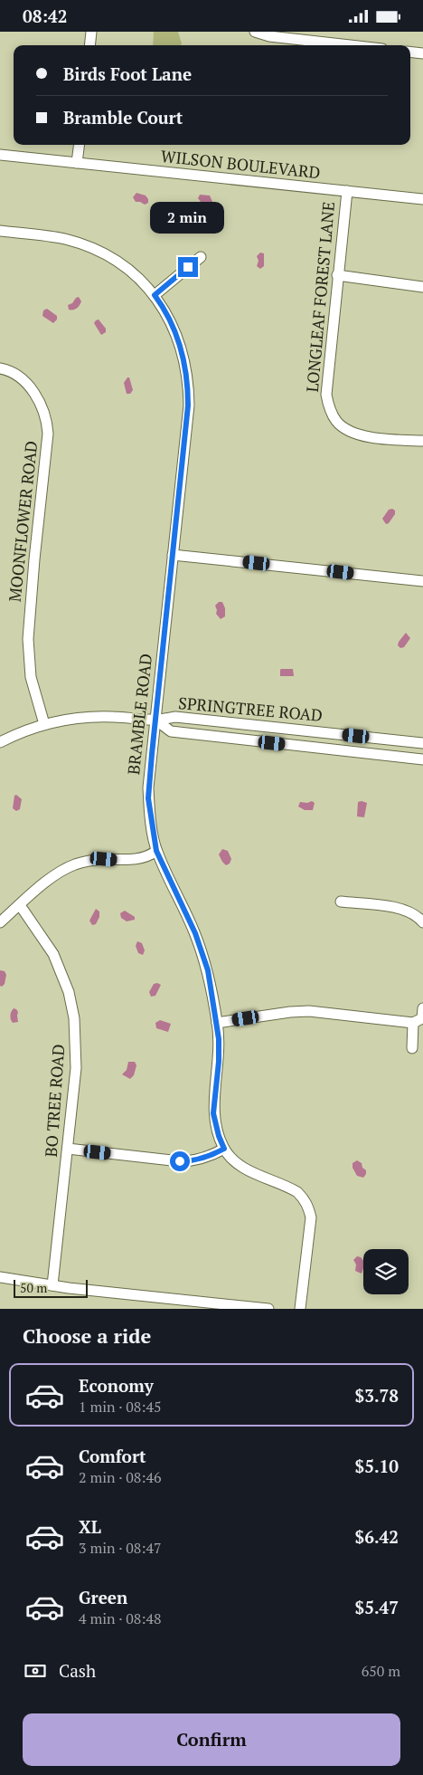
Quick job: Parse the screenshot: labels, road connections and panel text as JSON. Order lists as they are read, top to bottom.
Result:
{
  "streets": {
    "street": [
      "WILSON BOULEVARD",
      "LONGLEAF FOREST LANE",
      "MOONFLOWER ROAD",
      "SPRINGTREE ROAD",
      "BRAMBLE ROAD",
      "BO TREE ROAD"
    ]
  },
  "crossings": [
    ["WILSON BOULEVARD", "LONGLEAF FOREST LANE"],
    ["MOONFLOWER ROAD", "SPRINGTREE ROAD"],
    ["SPRINGTREE ROAD", "BRAMBLE ROAD"]
  ],
  "scale_bar": "50 m",
  "page": {
    "status": "08:42",
    "banner": ["Birds Foot Lane", "Bramble Court"],
    "bubble": "2 min",
    "scale": "50 m",
    "heading": "Choose a ride",
    "list": [
      {
        "name": "Economy",
        "note": "1 min · 08:45",
        "value": "$3.78"
      },
      {
        "name": "Comfort",
        "note": "2 min · 08:46",
        "value": "$5.10"
      },
      {
        "name": "XL",
        "note": "3 min · 08:47",
        "value": "$6.42"
      },
      {
        "name": "Green",
        "note": "4 min · 08:48",
        "value": "$5.47"
      }
    ],
    "pay": ["Cash", "650 m"],
    "buttons": "Confirm"
  }
}
